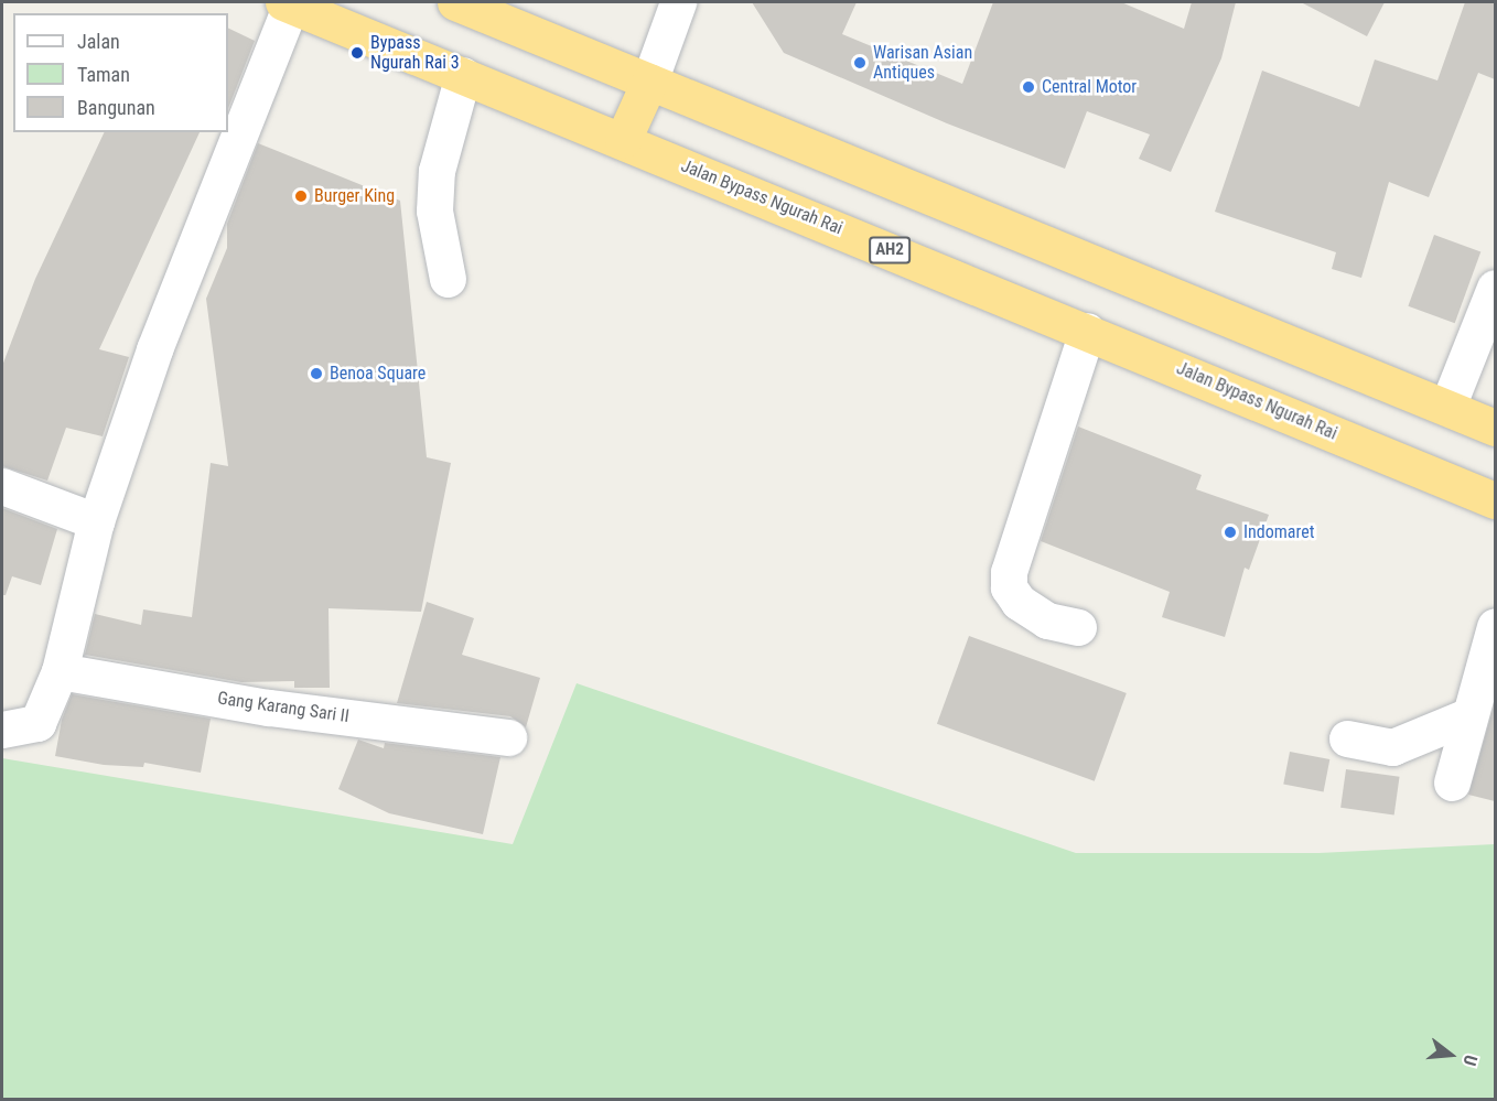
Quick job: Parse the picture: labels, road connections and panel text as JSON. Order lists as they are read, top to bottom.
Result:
{
  "streets": {
    "highway": ["Jalan Bypass Ngurah Rai", "AH2"],
    "street": ["Gang Karang Sari II"]
  },
  "places": [
    "Bypass Ngurah Rai 3",
    "Warisan Asian Antiques",
    "Central Motor",
    "Burger King",
    "Benoa Square",
    "Indomaret"
  ],
  "legend": ["Jalan", "Taman", "Bangunan"],
  "north": "right"
}
